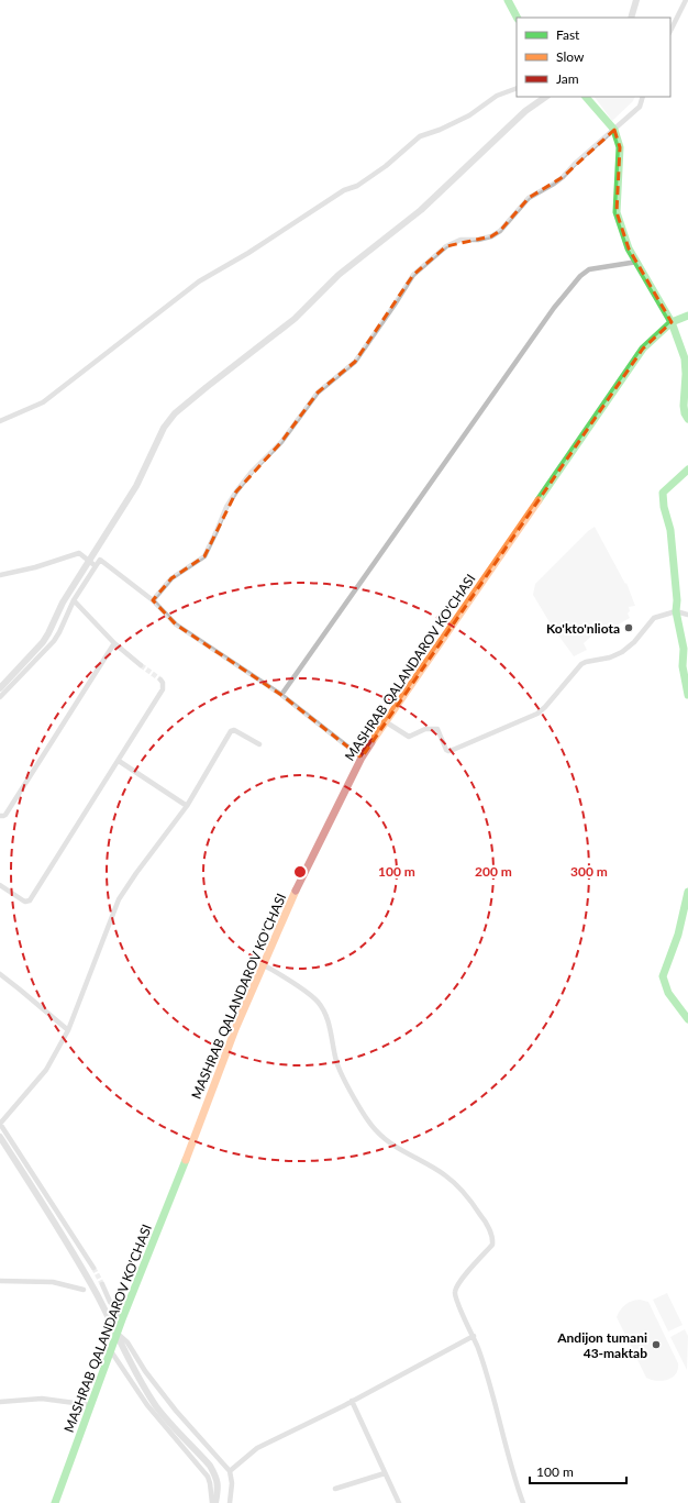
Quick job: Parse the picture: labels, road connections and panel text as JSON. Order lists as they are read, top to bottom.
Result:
{
  "streets": {
    "main road": ["MASHRAB QALANDAROV KO'CHASI"]
  },
  "places": ["Ko'kto'nliota", "Andijon tumani 43-maktab"],
  "legend": ["Fast", "Slow", "Jam"],
  "scale_bar": "100 m",
  "rings": ["100 m", "200 m", "300 m"]
}
